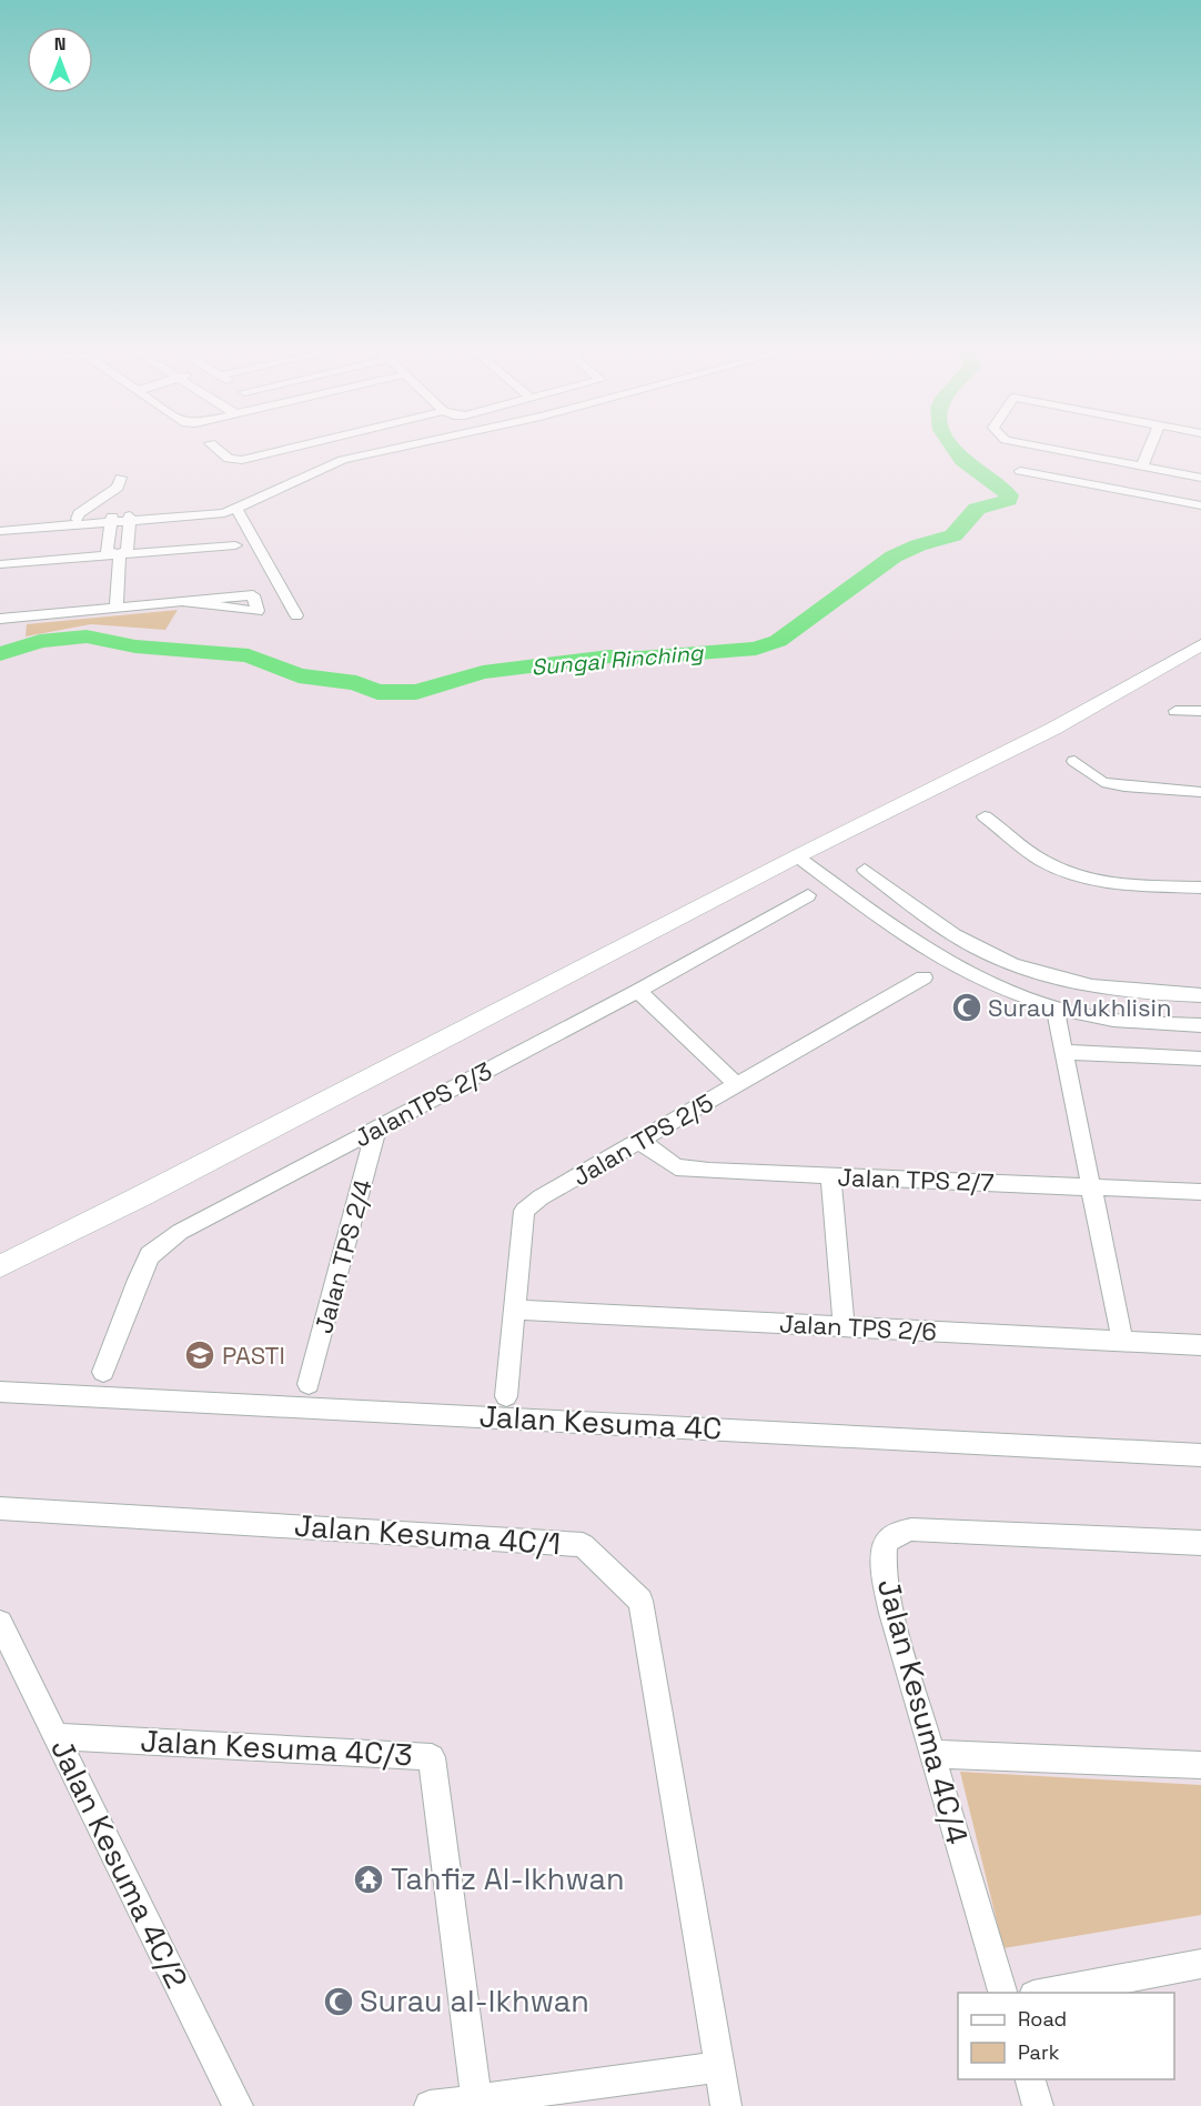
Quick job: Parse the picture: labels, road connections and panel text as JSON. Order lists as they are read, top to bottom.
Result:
{
  "streets": {
    "street": [
      "JalanTPS 2/3",
      "Jalan TPS 2/5",
      "Jalan TPS 2/7",
      "Jalan TPS 2/4",
      "Jalan TPS 2/6",
      "Jalan Kesuma 4C",
      "Jalan Kesuma 4C/1",
      "Jalan Kesuma 4C/4",
      "Jalan Kesuma 4C/3",
      "Jalan Kesuma 4C/2"
    ]
  },
  "crossings": [
    ["JalanTPS 2/3", "Jalan TPS 2/4"],
    ["Jalan TPS 2/5", "Jalan TPS 2/7"],
    ["Jalan TPS 2/5", "Jalan TPS 2/6"],
    ["Jalan Kesuma 4C/3", "Jalan Kesuma 4C/2"]
  ],
  "water": ["Sungai Rinching"],
  "places": {
    "mosque": ["Surau Mukhlisin", "Surau al-Ikhwan"],
    "school or university": ["PASTI"],
    "temple": ["Tahfiz Al-Ikhwan"]
  },
  "legend": ["Road", "Park"],
  "north": "top"
}
